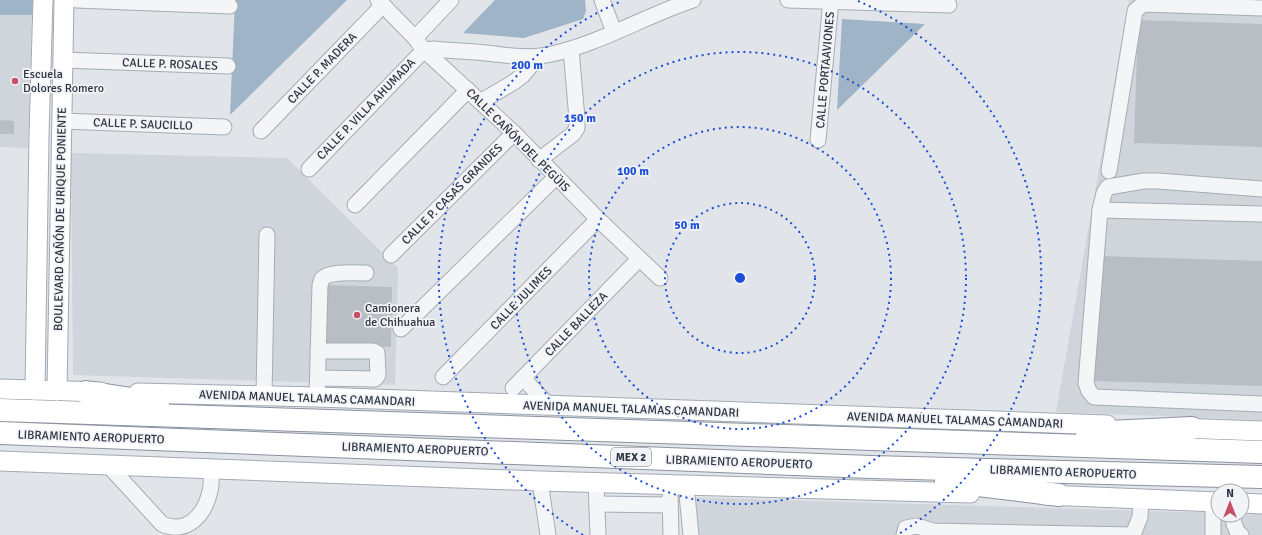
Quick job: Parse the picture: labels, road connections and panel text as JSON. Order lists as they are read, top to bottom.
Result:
{
  "streets": {
    "highway": ["LIBRAMIENTO AEROPUERTO", "MEX 2"],
    "main road": ["BOULEVARD CAÑÓN DE URIQUE PONIENTE", "AVENIDA MANUEL TALAMAS CAMANDARI"],
    "street": [
      "CALLE P. ROSALES",
      "CALLE P. MADERA",
      "CALLE PORTAAVIONES",
      "CALLE P. VILLA AHUMADA",
      "CALLE P. SAUCILLO",
      "CALLE CAÑÓN DEL PEGÜIS",
      "CALLE P. CASAS GRANDES",
      "CALLE JULIMES",
      "CALLE BALLEZA"
    ]
  },
  "crossings": [
    ["CALLE P. ROSALES", "BOULEVARD CAÑÓN DE URIQUE PONIENTE"],
    ["CALLE P. MADERA", "CALLE CAÑÓN DEL PEGÜIS"],
    ["CALLE P. VILLA AHUMADA", "CALLE CAÑÓN DEL PEGÜIS"],
    ["CALLE P. SAUCILLO", "BOULEVARD CAÑÓN DE URIQUE PONIENTE"],
    ["CALLE CAÑÓN DEL PEGÜIS", "CALLE P. CASAS GRANDES"],
    ["CALLE CAÑÓN DEL PEGÜIS", "CALLE JULIMES"],
    ["CALLE CAÑÓN DEL PEGÜIS", "CALLE BALLEZA"],
    ["BOULEVARD CAÑÓN DE URIQUE PONIENTE", "AVENIDA MANUEL TALAMAS CAMANDARI"],
    ["CALLE BALLEZA", "AVENIDA MANUEL TALAMAS CAMANDARI"]
  ],
  "places": ["Escuela Dolores Romero", "Camionera de Chihuahua"],
  "north": "top",
  "rings": [
    "200 m",
    "150 m",
    "100 m",
    "50 m"
  ]
}
